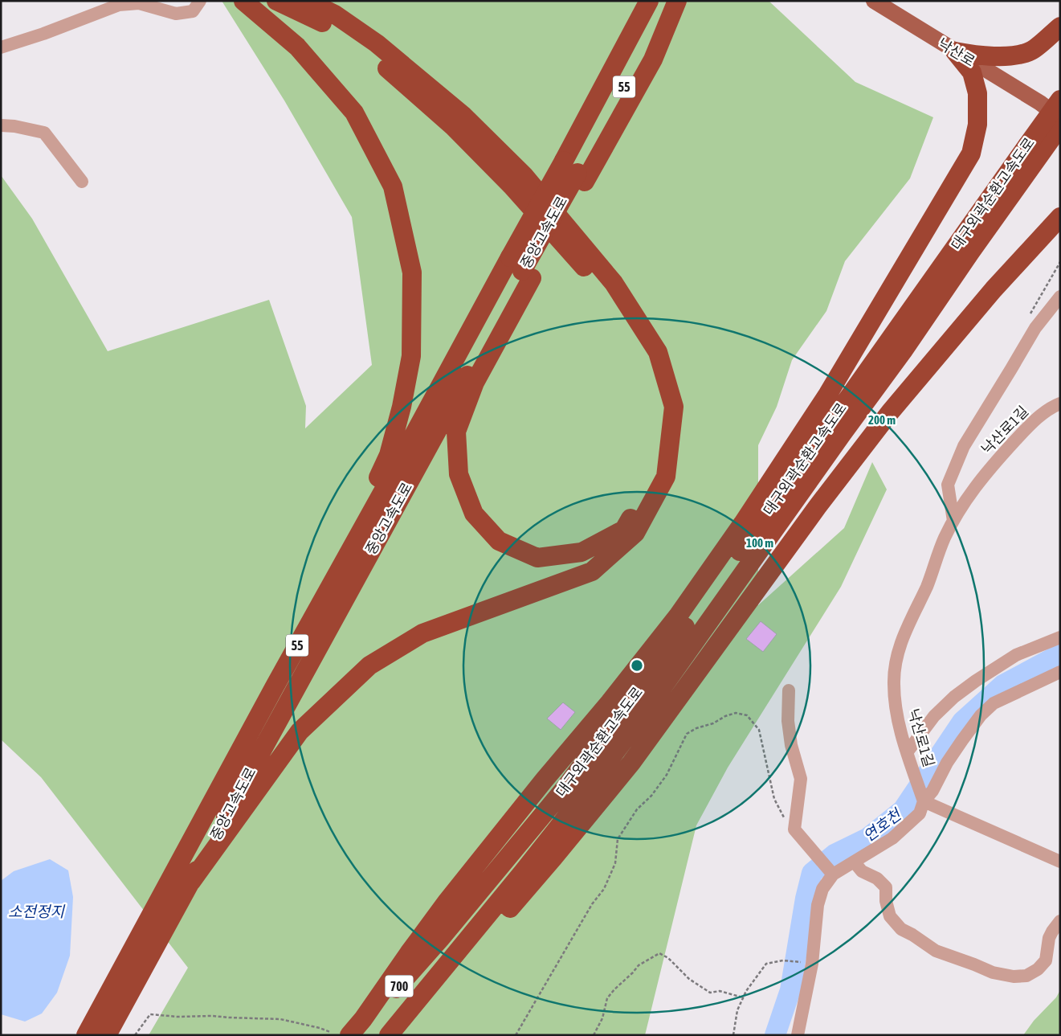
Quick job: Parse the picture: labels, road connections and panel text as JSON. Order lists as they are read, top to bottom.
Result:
{
  "streets": {
    "highway": [
      "55",
      "대구외곽순환고속도로",
      "중앙고속도로",
      "700"
    ],
    "main road": ["낙산로"],
    "street": ["낙산로1길"]
  },
  "water": ["연호천", "소전정지"],
  "rings": ["200 m", "100 m"]
}
